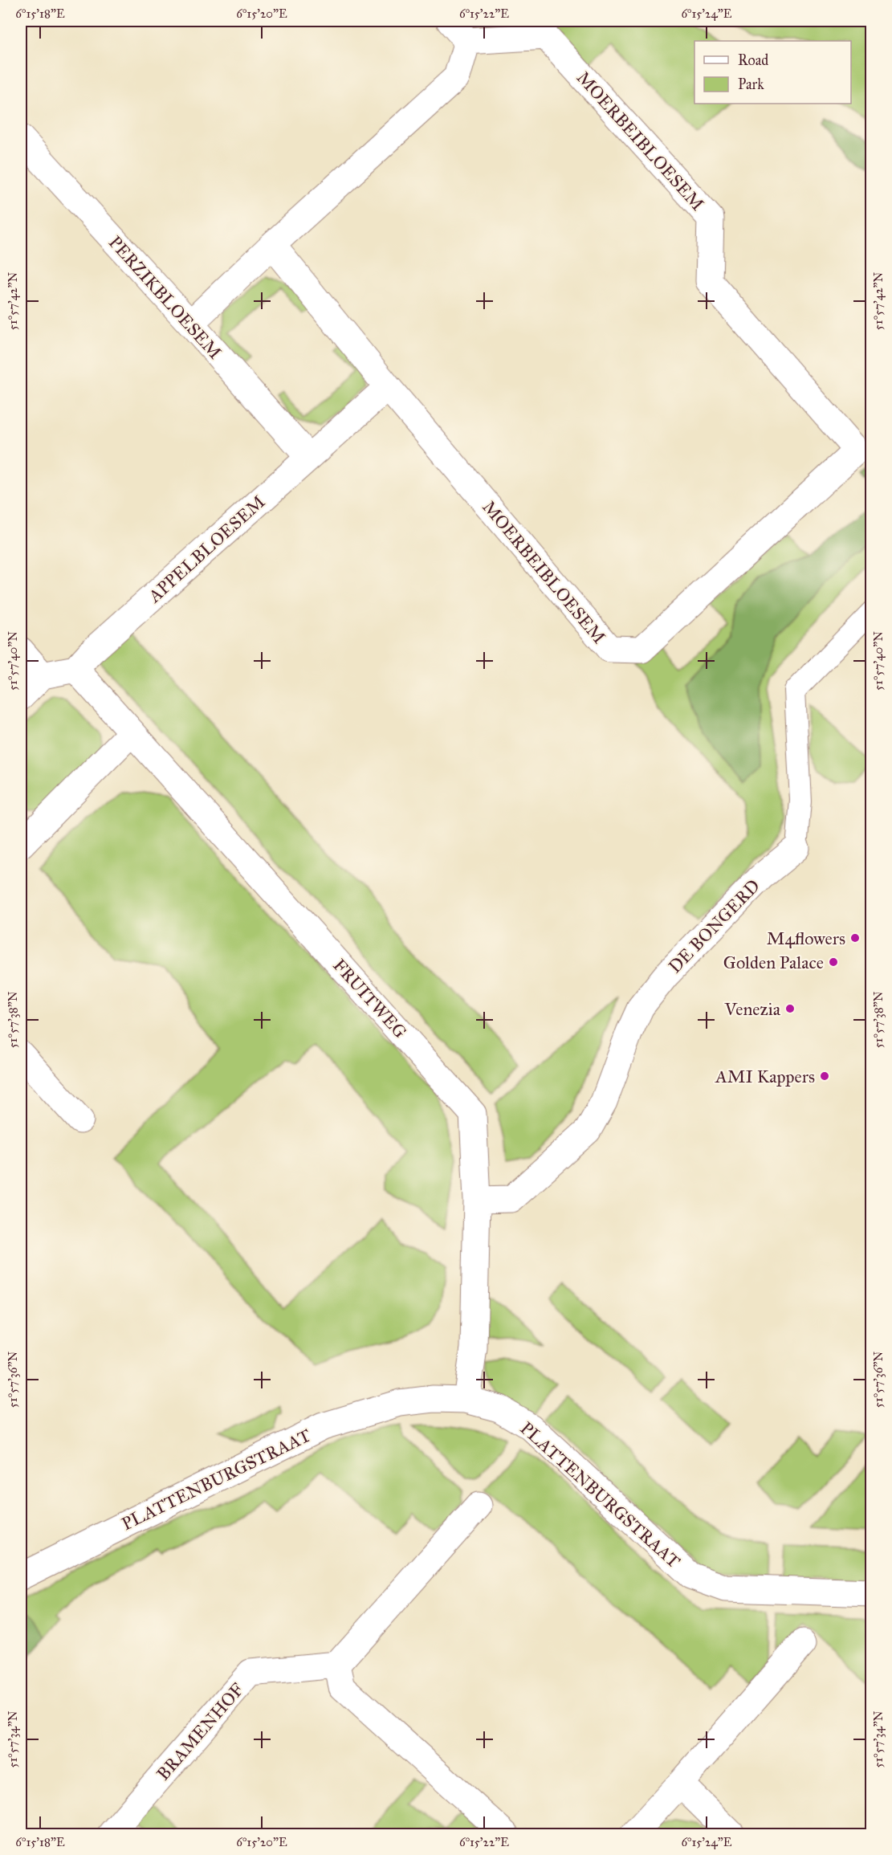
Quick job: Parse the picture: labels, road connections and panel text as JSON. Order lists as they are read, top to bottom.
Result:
{
  "streets": {
    "street": [
      "MOERBEIBLOESEM",
      "PERZIKBLOESEM",
      "APPELBLOESEM",
      "DE BONGERD",
      "FRUITWEG",
      "PLATTENBURGSTRAAT",
      "BRAMENHOF"
    ]
  },
  "crossings": [
    ["MOERBEIBLOESEM", "APPELBLOESEM"],
    ["PERZIKBLOESEM", "APPELBLOESEM"],
    ["APPELBLOESEM", "FRUITWEG"],
    ["DE BONGERD", "FRUITWEG"],
    ["FRUITWEG", "PLATTENBURGSTRAAT"]
  ],
  "places": [
    "M4flowers",
    "Golden Palace",
    "Venezia",
    "AMI Kappers"
  ],
  "legend": ["Road", "Park"],
  "coordinates": [
    "6°15'18\"E",
    "6°15'20\"E",
    "6°15'22\"E",
    "6°15'24\"E",
    "51°57'42\"N",
    "51°57'40\"N",
    "51°57'38\"N",
    "51°57'36\"N",
    "51°57'34\"N"
  ]
}
